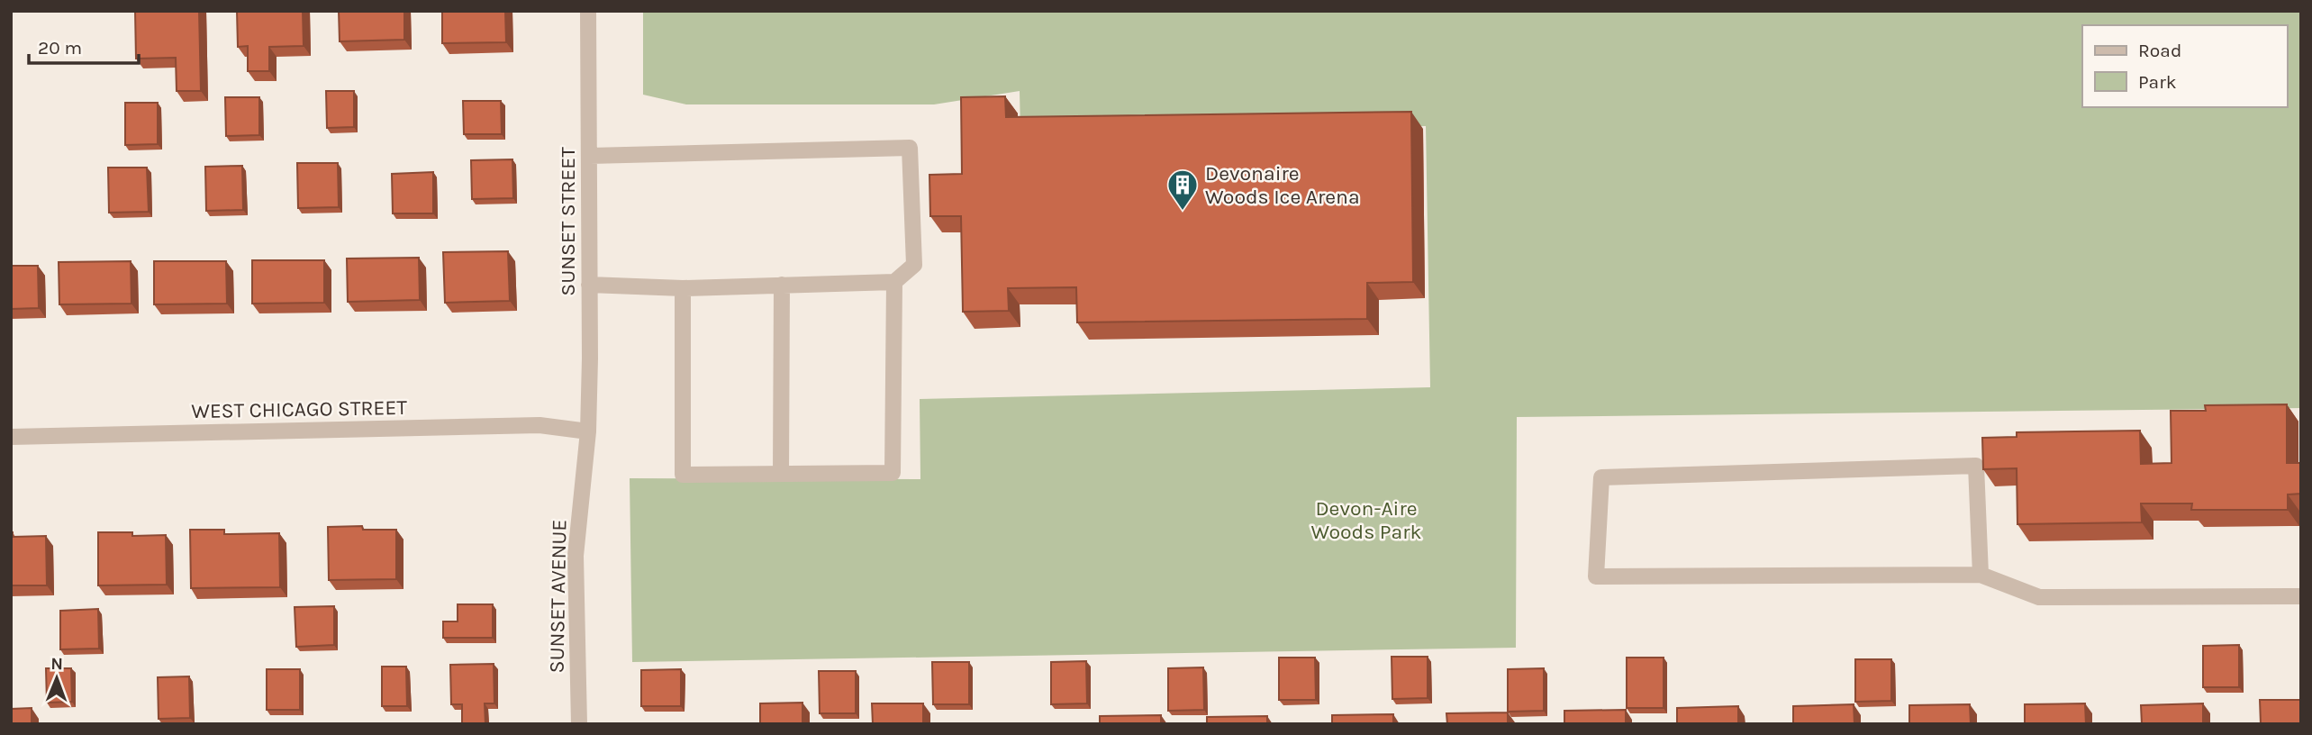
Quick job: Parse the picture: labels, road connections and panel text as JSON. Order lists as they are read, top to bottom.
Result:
{
  "streets": {
    "street": ["SUNSET STREET", "WEST CHICAGO STREET", "SUNSET AVENUE"]
  },
  "crossings": [
    ["SUNSET STREET", "WEST CHICAGO STREET"],
    ["SUNSET STREET", "SUNSET AVENUE"],
    ["WEST CHICAGO STREET", "SUNSET AVENUE"]
  ],
  "parks": ["Devon-Aire Woods Park"],
  "places": {
    "building": ["Devonaire Woods Ice Arena"]
  },
  "legend": ["Road", "Park"],
  "scale_bar": "20 m",
  "north": "top"
}
